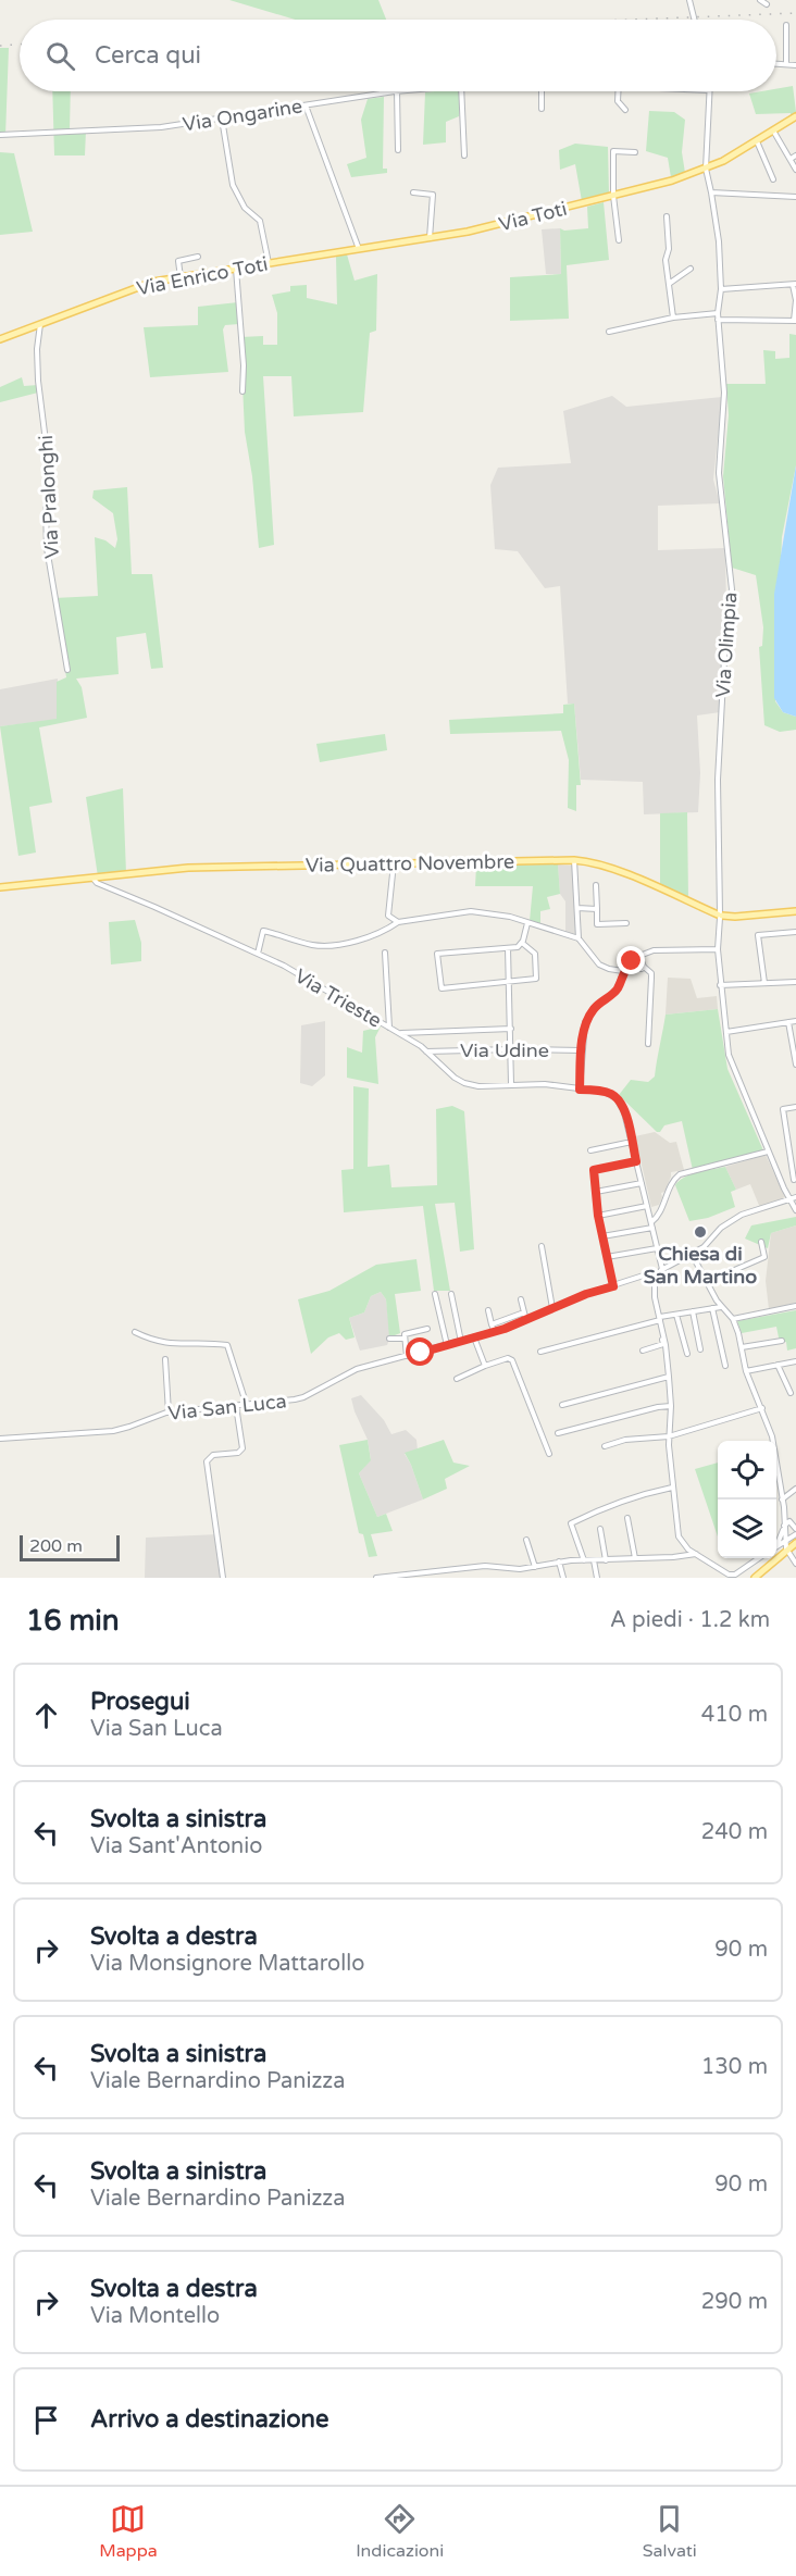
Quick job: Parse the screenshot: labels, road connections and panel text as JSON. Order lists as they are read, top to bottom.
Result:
{
  "streets": {
    "main road": ["Via Toti", "Via Enrico Toti", "Via Quattro Novembre"],
    "street": [
      "Via Ongarine",
      "Via Pralonghi",
      "Via Olimpia",
      "Via Trieste",
      "Via Udine",
      "Via San Luca"
    ]
  },
  "crossings": [
    ["Via Toti", "Via Enrico Toti"],
    ["Via Toti", "Via Olimpia"],
    ["Via Enrico Toti", "Via Pralonghi"],
    ["Via Olimpia", "Via Quattro Novembre"],
    ["Via Olimpia", "Via San Luca"],
    ["Via Quattro Novembre", "Via Trieste"],
    ["Via Trieste", "Via Udine"]
  ],
  "places": ["Chiesa di San Martino"],
  "scale_bar": "200 m",
  "page": {
    "search": "Cerca qui",
    "scale": "200 m",
    "heading": ["16 min", "A piedi · 1.2 km"],
    "list": [
      ["Prosegui", "Via San Luca", "410 m"],
      ["Svolta a sinistra", "Via Sant'Antonio", "240 m"],
      ["Svolta a destra", "Via Monsignore Mattarollo", "90 m"],
      ["Svolta a sinistra", "Viale Bernardino Panizza", "130 m"],
      ["Svolta a sinistra", "Viale Bernardino Panizza", "90 m"],
      ["Svolta a destra", "Via Montello", "290 m"],
      "Arrivo a destinazione"
    ],
    "nav": ["Mappa", "Indicazioni", "Salvati"]
  }
}
